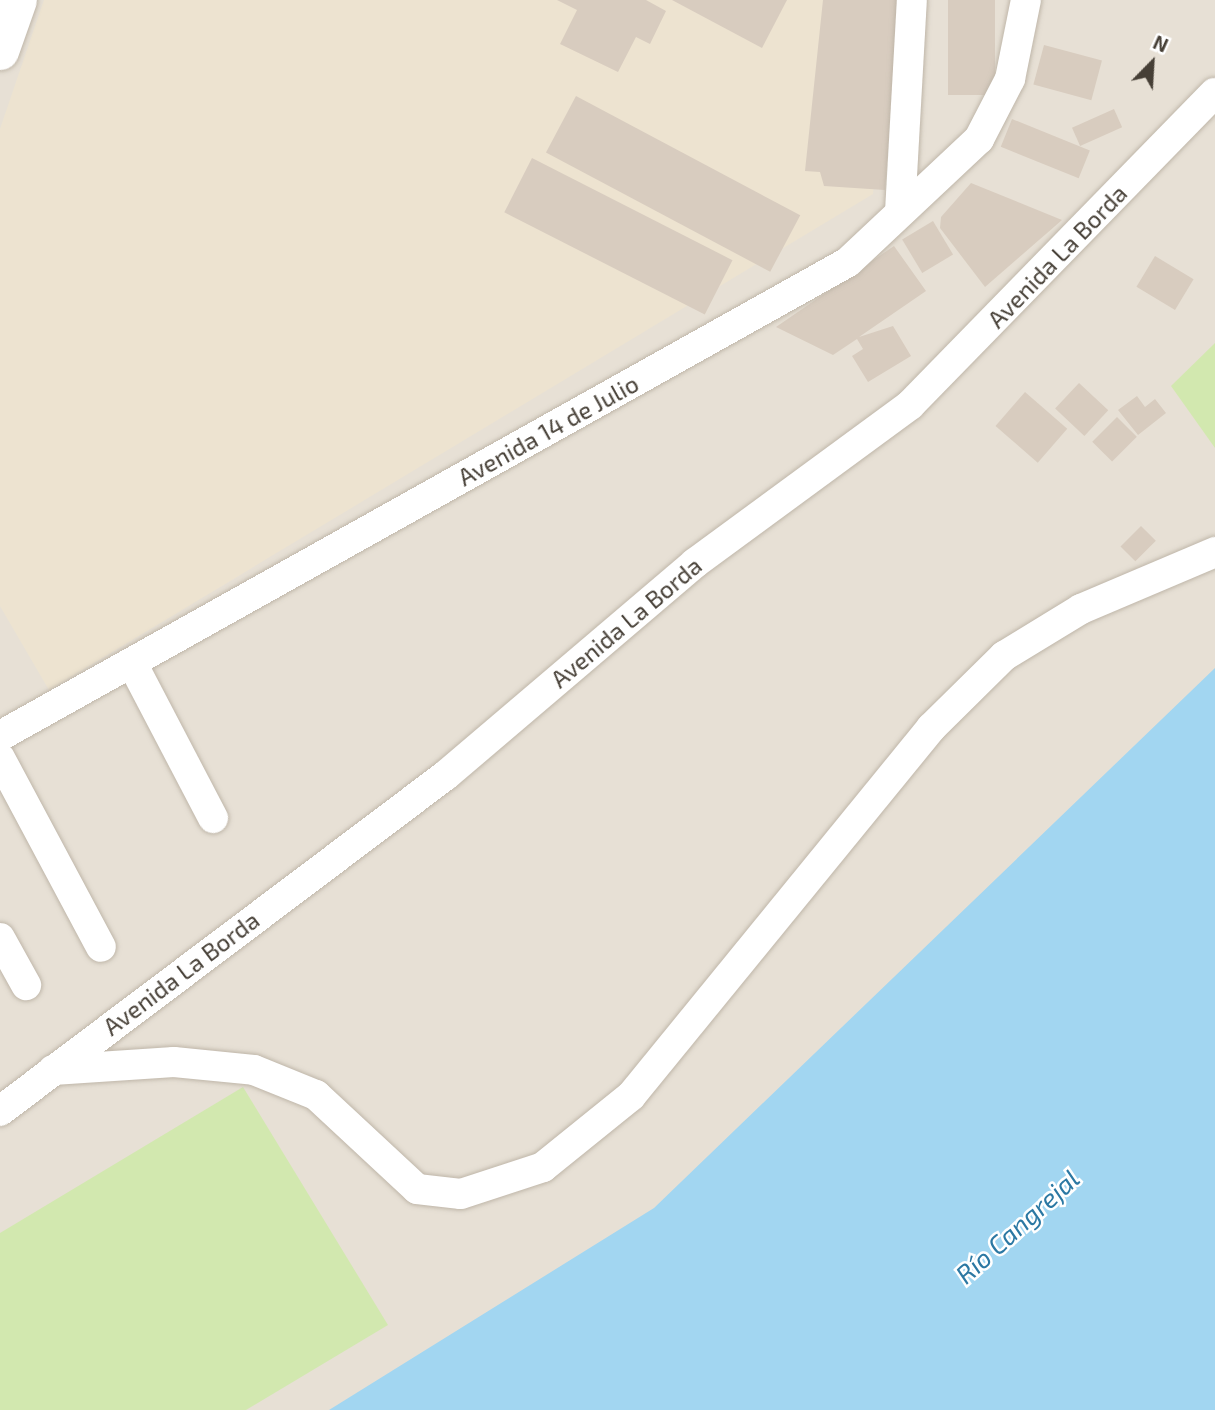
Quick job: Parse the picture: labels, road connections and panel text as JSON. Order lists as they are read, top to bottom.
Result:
{
  "streets": {
    "street": ["Avenida La Borda", "Avenida 14 de Julio"]
  },
  "water": ["Río Cangrejal"],
  "north": "top right"
}
